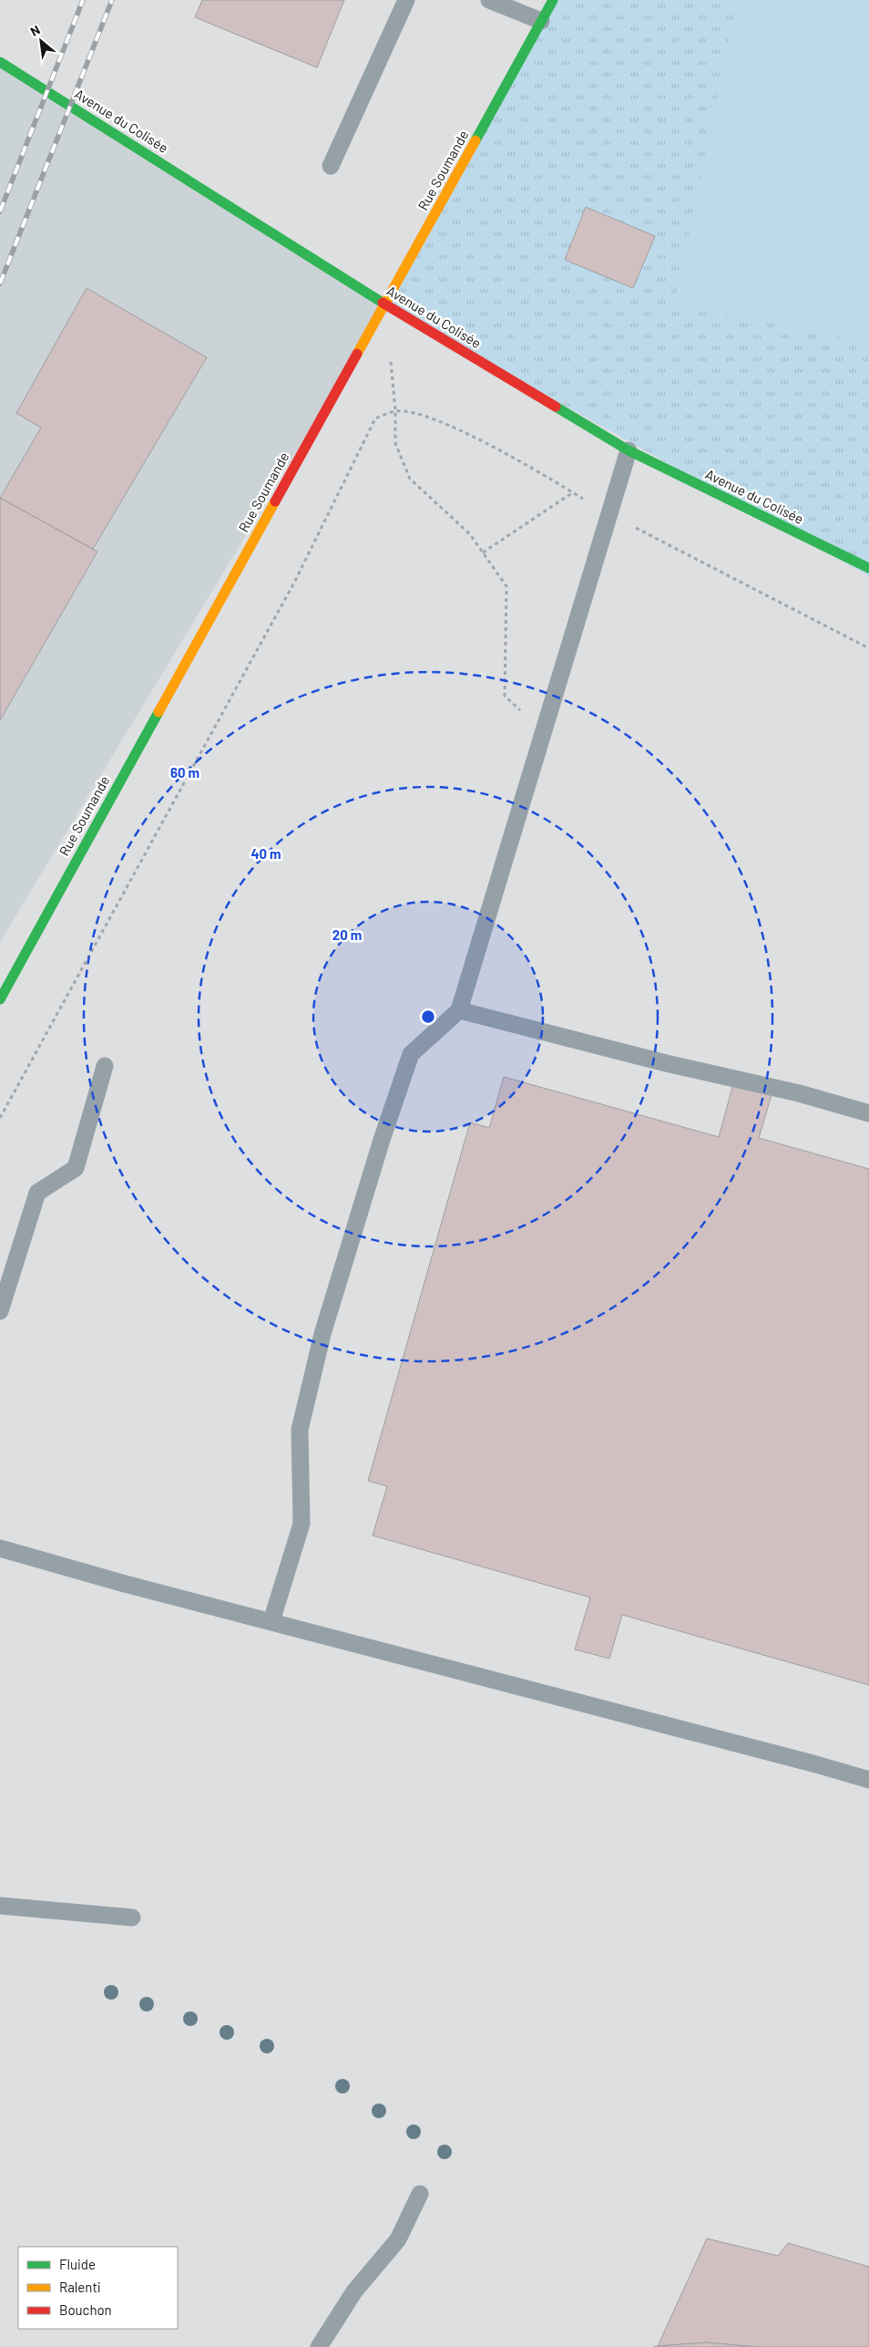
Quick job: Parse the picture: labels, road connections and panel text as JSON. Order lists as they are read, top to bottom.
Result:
{
  "streets": {
    "street": ["Avenue du Colisée", "Rue Soumande"]
  },
  "crossings": [
    ["Avenue du Colisée", "Rue Soumande"]
  ],
  "legend": ["Fluide", "Ralenti", "Bouchon"],
  "north": "top left",
  "rings": ["60 m", "40 m", "20 m"]
}
